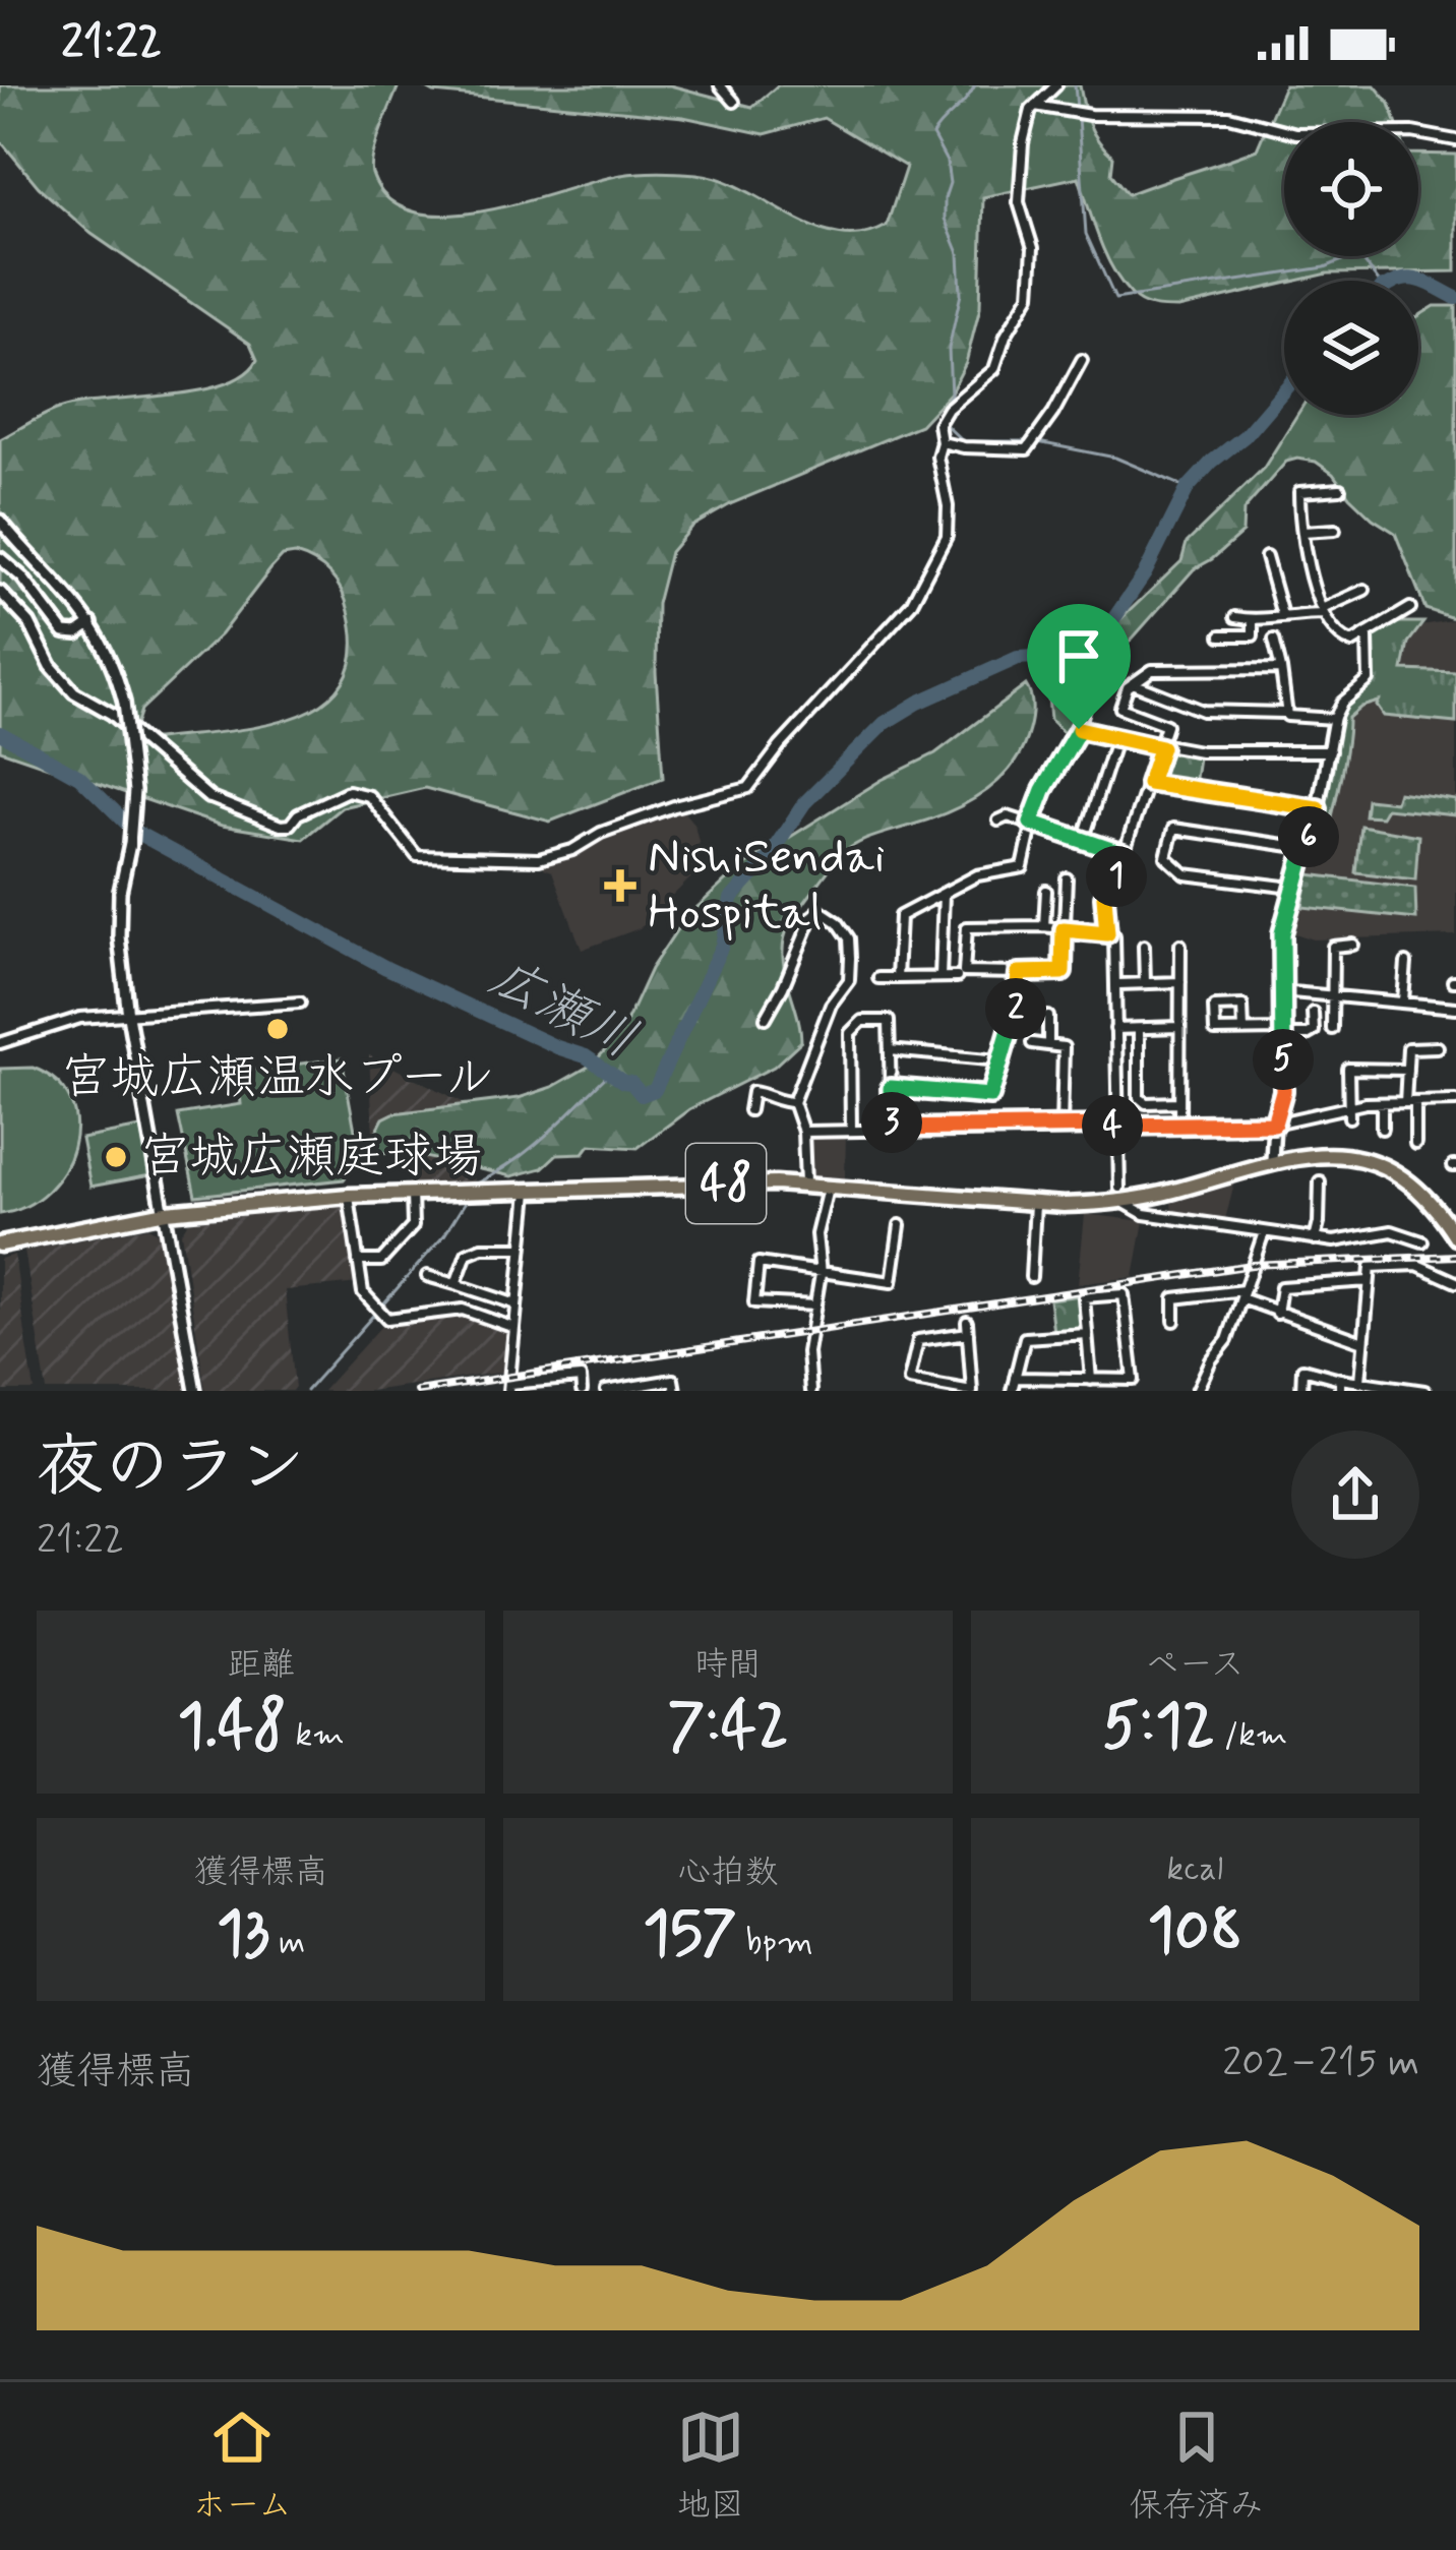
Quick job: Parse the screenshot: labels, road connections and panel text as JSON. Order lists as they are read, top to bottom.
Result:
{
  "streets": {
    "highway": ["48"]
  },
  "water": ["広瀬川"],
  "places": {
    "health": ["NishiSendai Hospital"],
    "other": ["宮城広瀬温水プール", "宮城広瀬庭球場"]
  },
  "page": {
    "status": "21:22",
    "pins": [
      "6",
      "1",
      "2",
      "5",
      "3",
      "4"
    ],
    "heading": ["夜のラン", "21:22"],
    "stats": [
      ["距離", "1.48 km"],
      ["時間", "7:42"],
      ["ペース", "5:12 /km"],
      ["獲得標高", "13 m"],
      ["心拍数", "157 bpm"],
      ["kcal", "108"]
    ],
    "chart": ["獲得標高", "202–215 m"],
    "tabs": ["ホーム", "地図", "保存済み"]
  }
}
